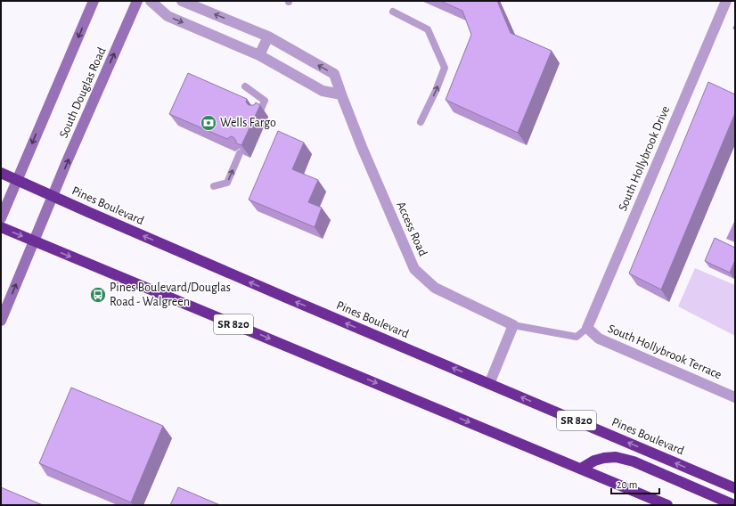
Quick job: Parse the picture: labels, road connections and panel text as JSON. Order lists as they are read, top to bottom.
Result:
{
  "streets": {
    "highway": ["Pines Boulevard", "SR 820"],
    "main road": ["South Douglas Road"],
    "street": ["South Hollybrook Drive", "Access Road", "South Hollybrook Terrace"]
  },
  "crossings": [
    ["South Douglas Road", "Pines Boulevard"],
    ["South Douglas Road", "SR 820"],
    ["South Hollybrook Drive", "South Hollybrook Terrace"]
  ],
  "places": {
    "bank": ["Wells Fargo"],
    "bus stop": ["Pines Boulevard/Douglas Road - Walgreen"]
  },
  "scale_bar": "20 m"
}
